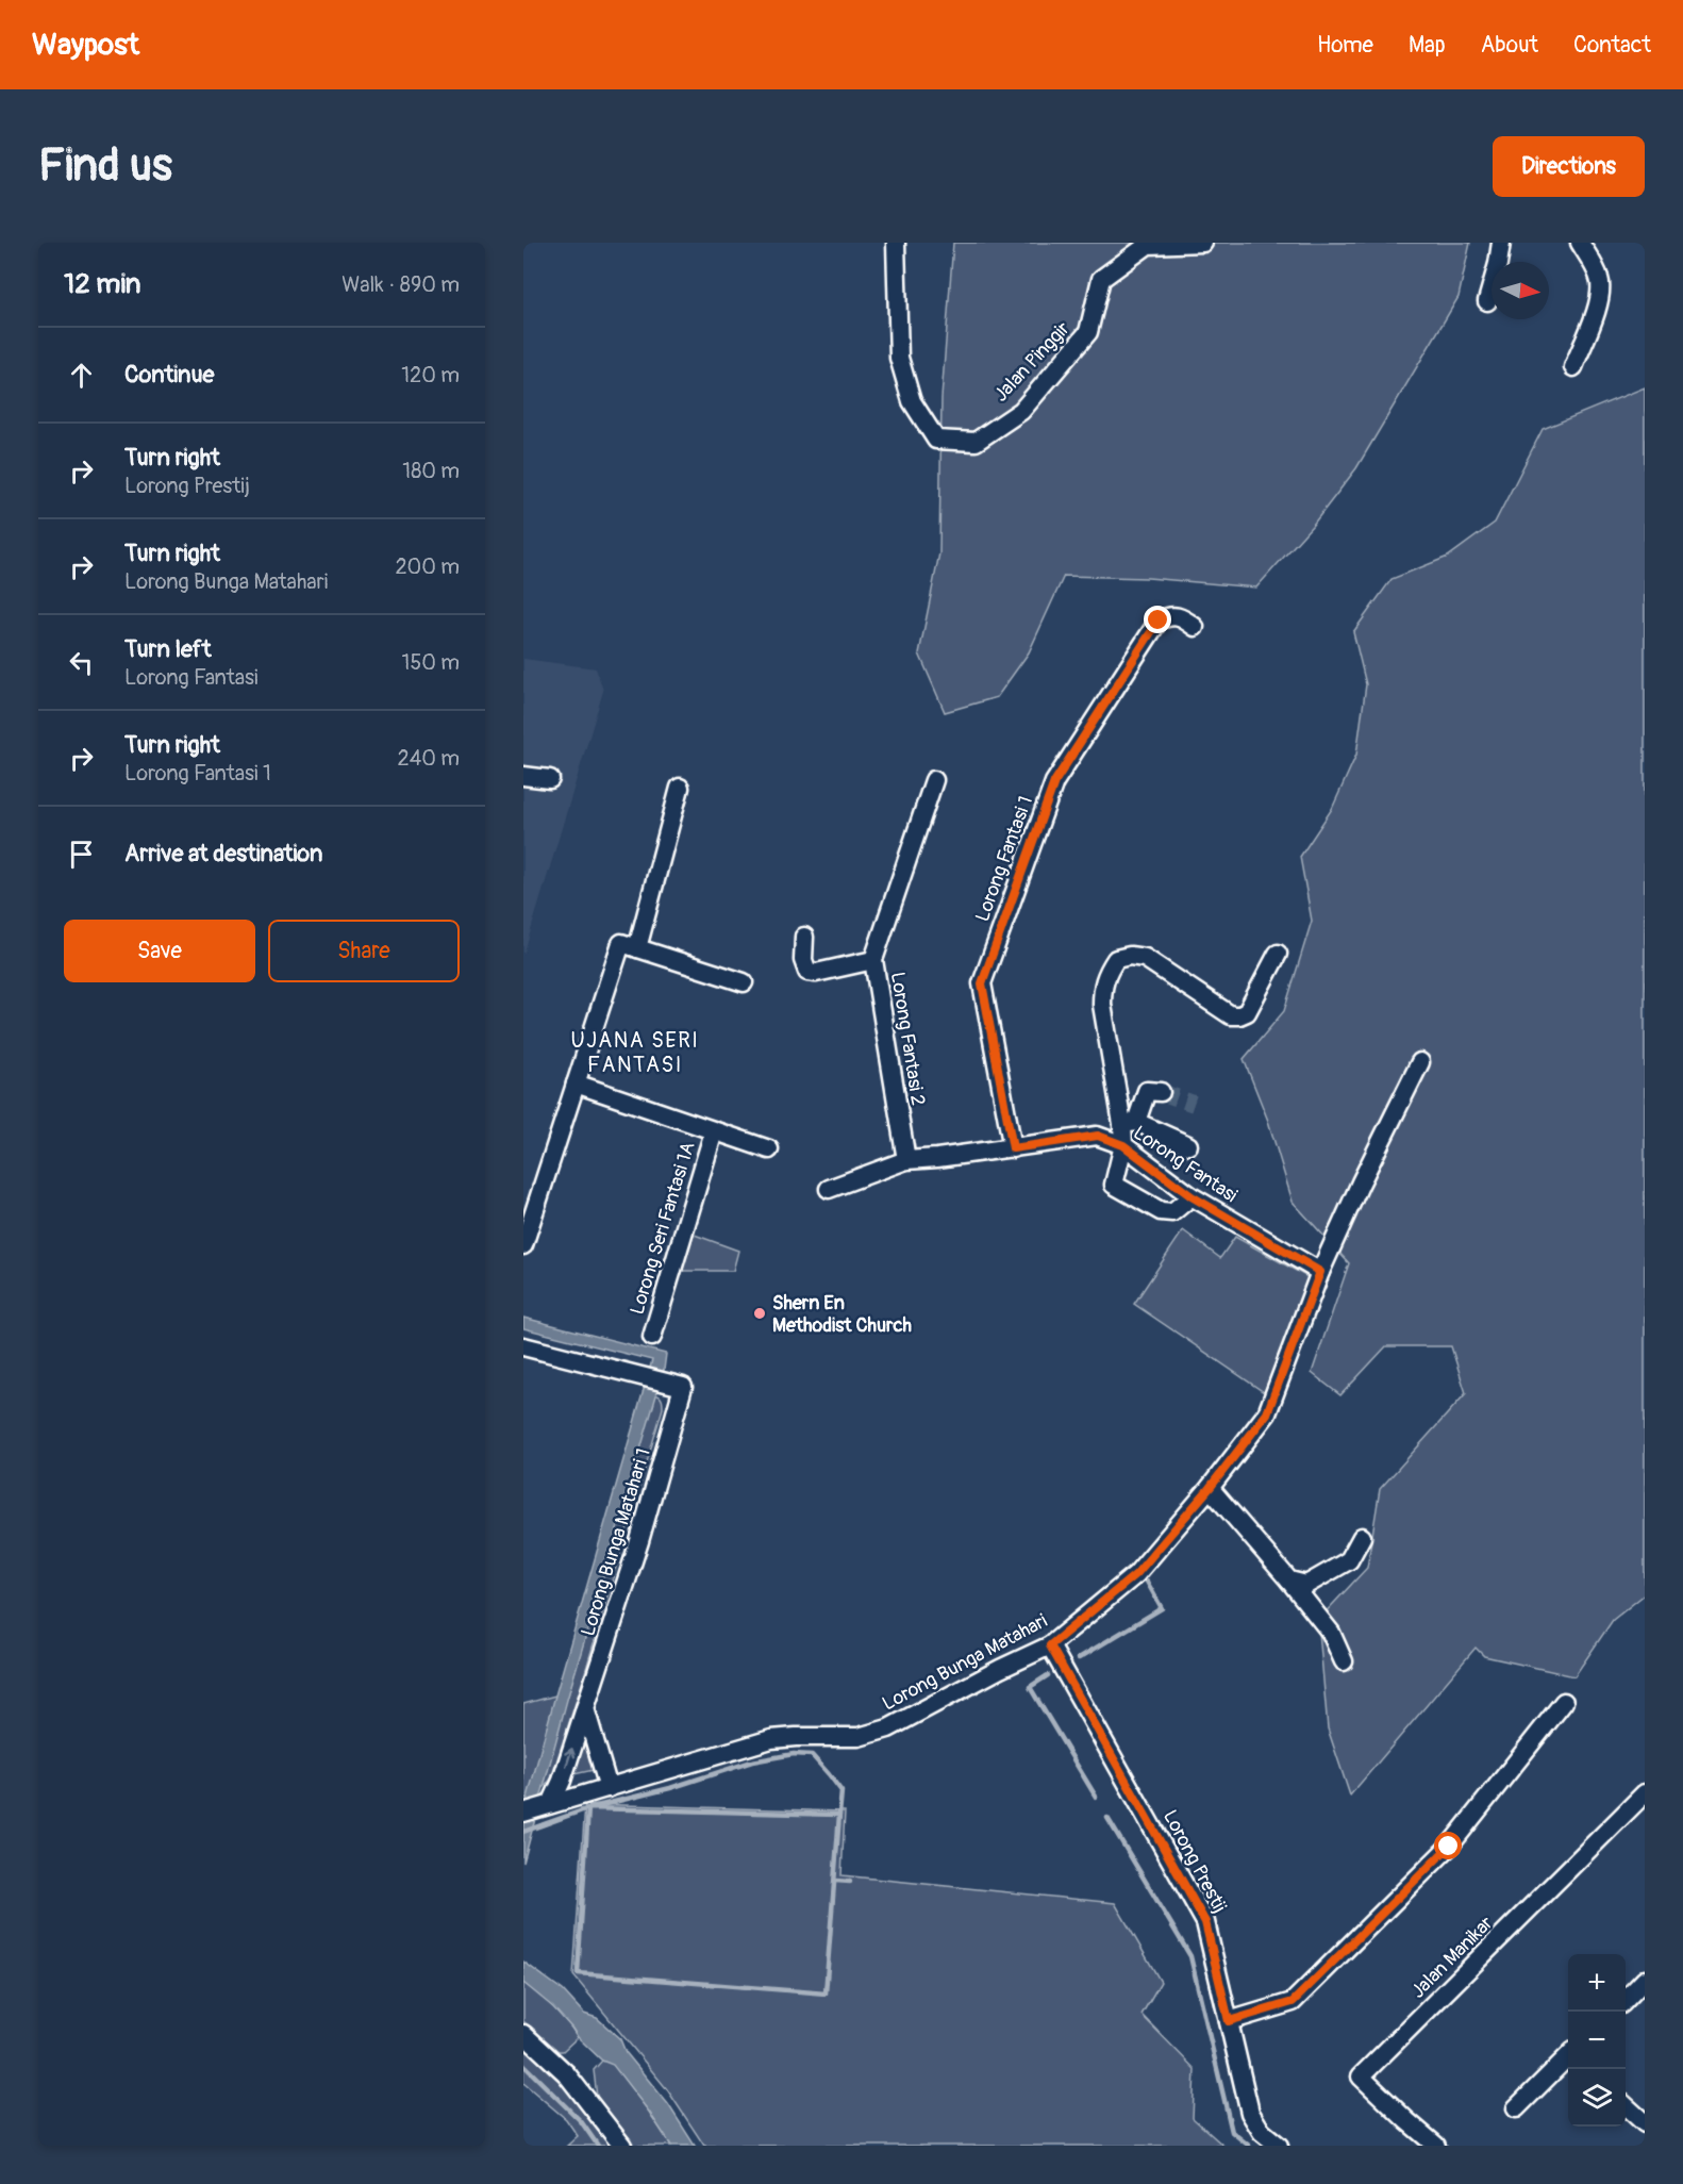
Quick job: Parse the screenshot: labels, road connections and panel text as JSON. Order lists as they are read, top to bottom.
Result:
{
  "streets": {
    "street": [
      "Jalan Pinggir",
      "Lorong Fantasi 1",
      "Lorong Fantasi 2",
      "Lorong Fantasi",
      "Lorong Seri Fantasi 1A",
      "Lorong Bunga Matahari 1",
      "Lorong Bunga Matahari",
      "Lorong Prestij",
      "Jalan Manikar"
    ]
  },
  "crossings": [
    ["Lorong Fantasi 1", "Lorong Fantasi"],
    ["Lorong Fantasi 2", "Lorong Fantasi"],
    ["Lorong Fantasi", "Lorong Bunga Matahari"],
    ["Lorong Bunga Matahari 1", "Lorong Bunga Matahari"],
    ["Lorong Bunga Matahari", "Lorong Prestij"]
  ],
  "districts": ["UJANA SERI FANTASI"],
  "places": ["Shern En Methodist Church"],
  "north": "right",
  "page": {
    "header": "Waypost",
    "nav": [
      "Home",
      "Map",
      "About",
      "Contact"
    ],
    "buttons": [
      "Directions",
      ["Save", "Share"]
    ],
    "title": "Find us",
    "heading": ["12 min", "Walk · 890 m"],
    "list": [
      ["Continue", "120 m"],
      ["Turn right", "Lorong Prestij", "180 m"],
      ["Turn right", "Lorong Bunga Matahari", "200 m"],
      ["Turn left", "Lorong Fantasi", "150 m"],
      ["Turn right", "Lorong Fantasi 1", "240 m"],
      "Arrive at destination"
    ],
    "map_buttons": ["+", "−"]
  }
}
